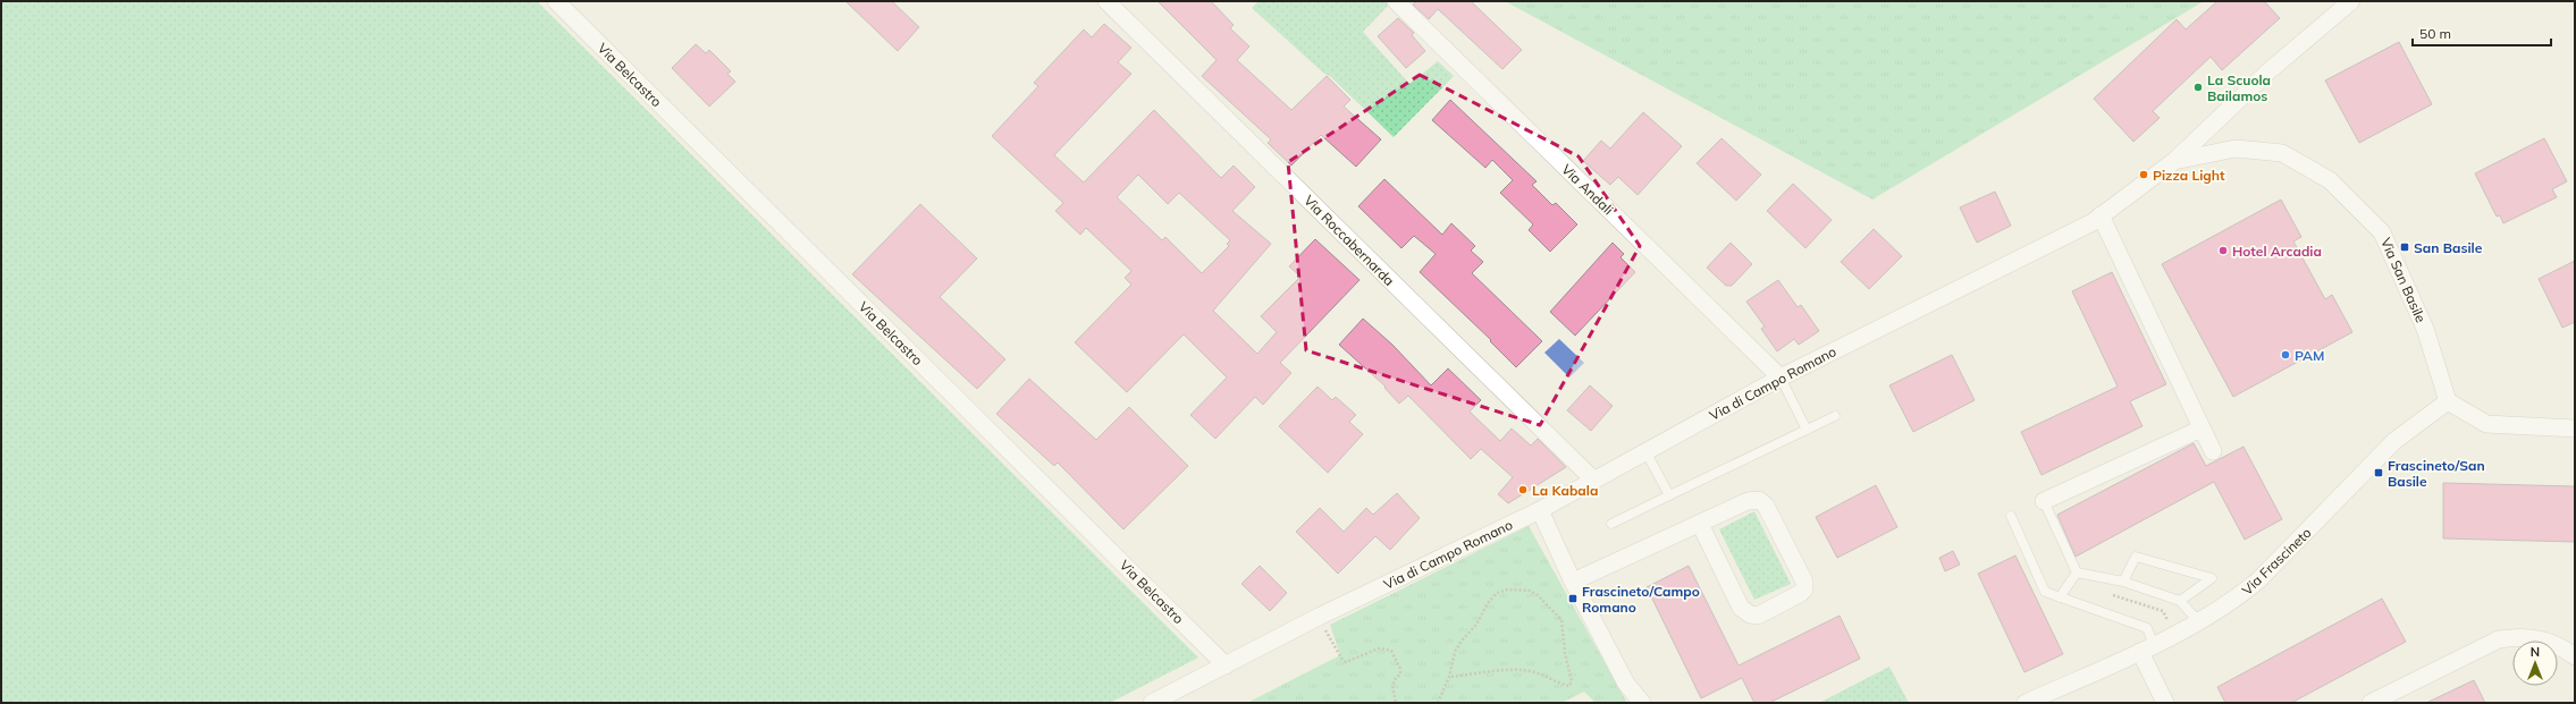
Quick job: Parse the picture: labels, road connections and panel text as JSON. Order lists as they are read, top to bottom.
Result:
{
  "streets": {
    "street": [
      "Via Belcastro",
      "Via Andali",
      "Via Roccabernarda",
      "Via San Basile",
      "Via di Campo Romano",
      "Via Frascineto"
    ]
  },
  "crossings": [
    ["Via Belcastro", "Via di Campo Romano"],
    ["Via Andali", "Via di Campo Romano"],
    ["Via Roccabernarda", "Via di Campo Romano"],
    ["Via San Basile", "Via di Campo Romano"],
    ["Via San Basile", "Via Frascineto"]
  ],
  "places": {
    "other": [
      "La Scuola Bailamos",
      "Pizza Light",
      "Hotel Arcadia",
      "PAM",
      "La Kabala"
    ],
    "transit": ["San Basile", "Frascineto/San Basile", "Frascineto/Campo Romano"]
  },
  "scale_bar": "50 m",
  "north": "top"
}
